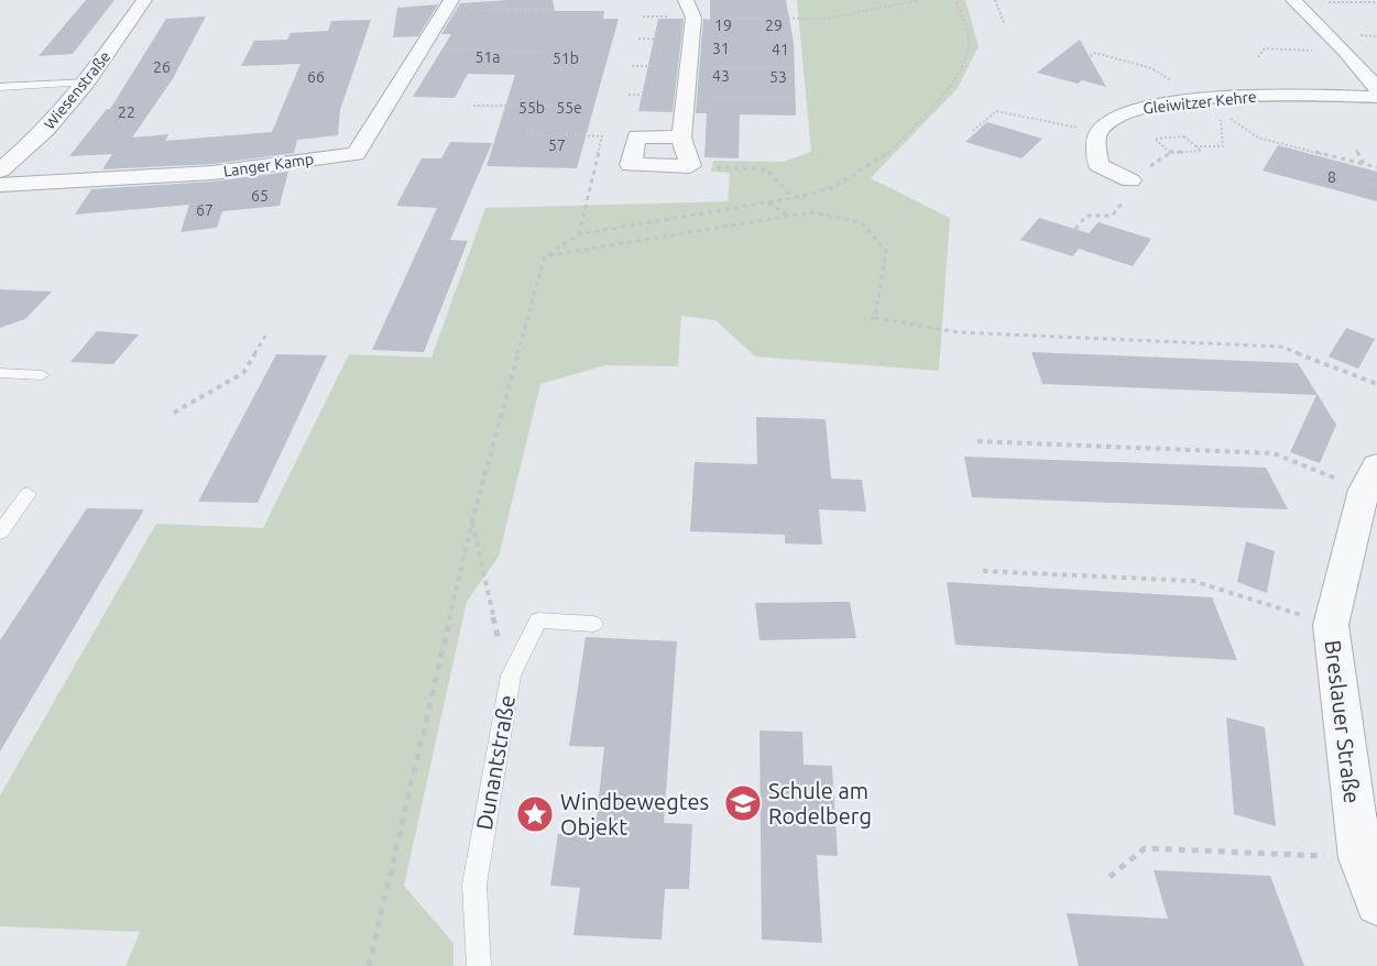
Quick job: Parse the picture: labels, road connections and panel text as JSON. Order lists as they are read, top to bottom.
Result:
{
  "streets": {
    "street": [
      "Wiesenstraße",
      "Gleiwitzer Kehre",
      "Langer Kamp",
      "Breslauer Straße"
    ],
    "lane": ["Dunantstraße"]
  },
  "places": {
    "school or university": ["Schule am Rodelberg"],
    "place": ["Windbewegtes Objekt"]
  },
  "house_numbers": [
    "19",
    "29",
    "31",
    "41",
    "51a",
    "51b",
    "26",
    "43",
    "66",
    "53",
    "55b",
    "55e",
    "22",
    "57",
    "8",
    "65",
    "67"
  ]
}
